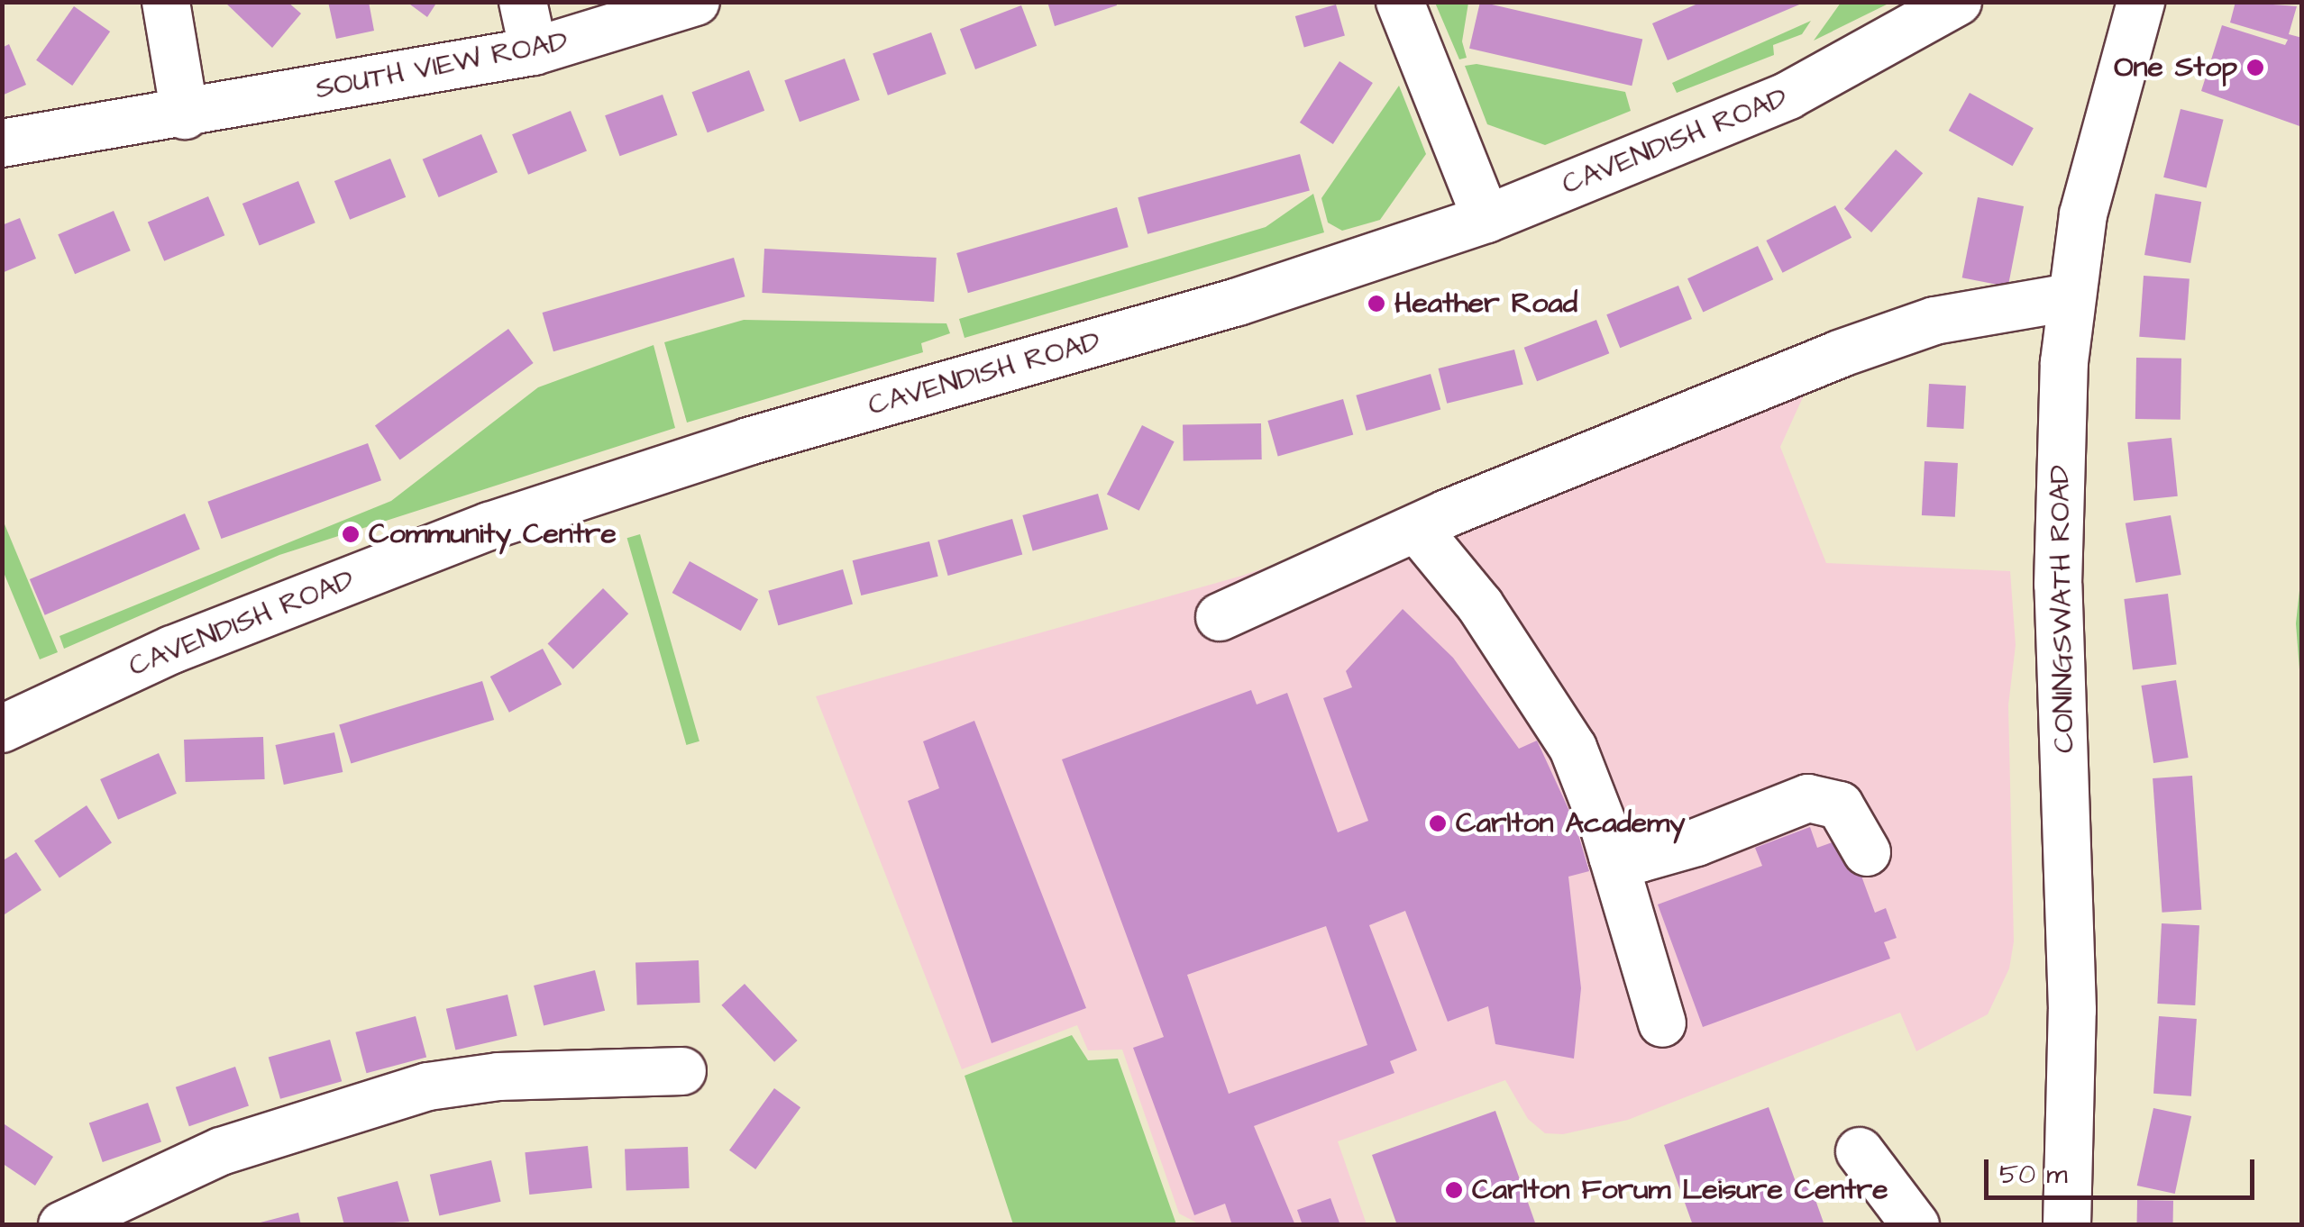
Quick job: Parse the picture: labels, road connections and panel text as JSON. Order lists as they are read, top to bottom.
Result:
{
  "streets": {
    "street": ["SOUTH VIEW ROAD", "CAVENDISH ROAD", "CONINGSWATH ROAD"]
  },
  "places": [
    "One Stop",
    "Heather Road",
    "Community Centre",
    "Carlton Academy",
    "Carlton Forum Leisure Centre"
  ],
  "scale_bar": "50 m"
}
